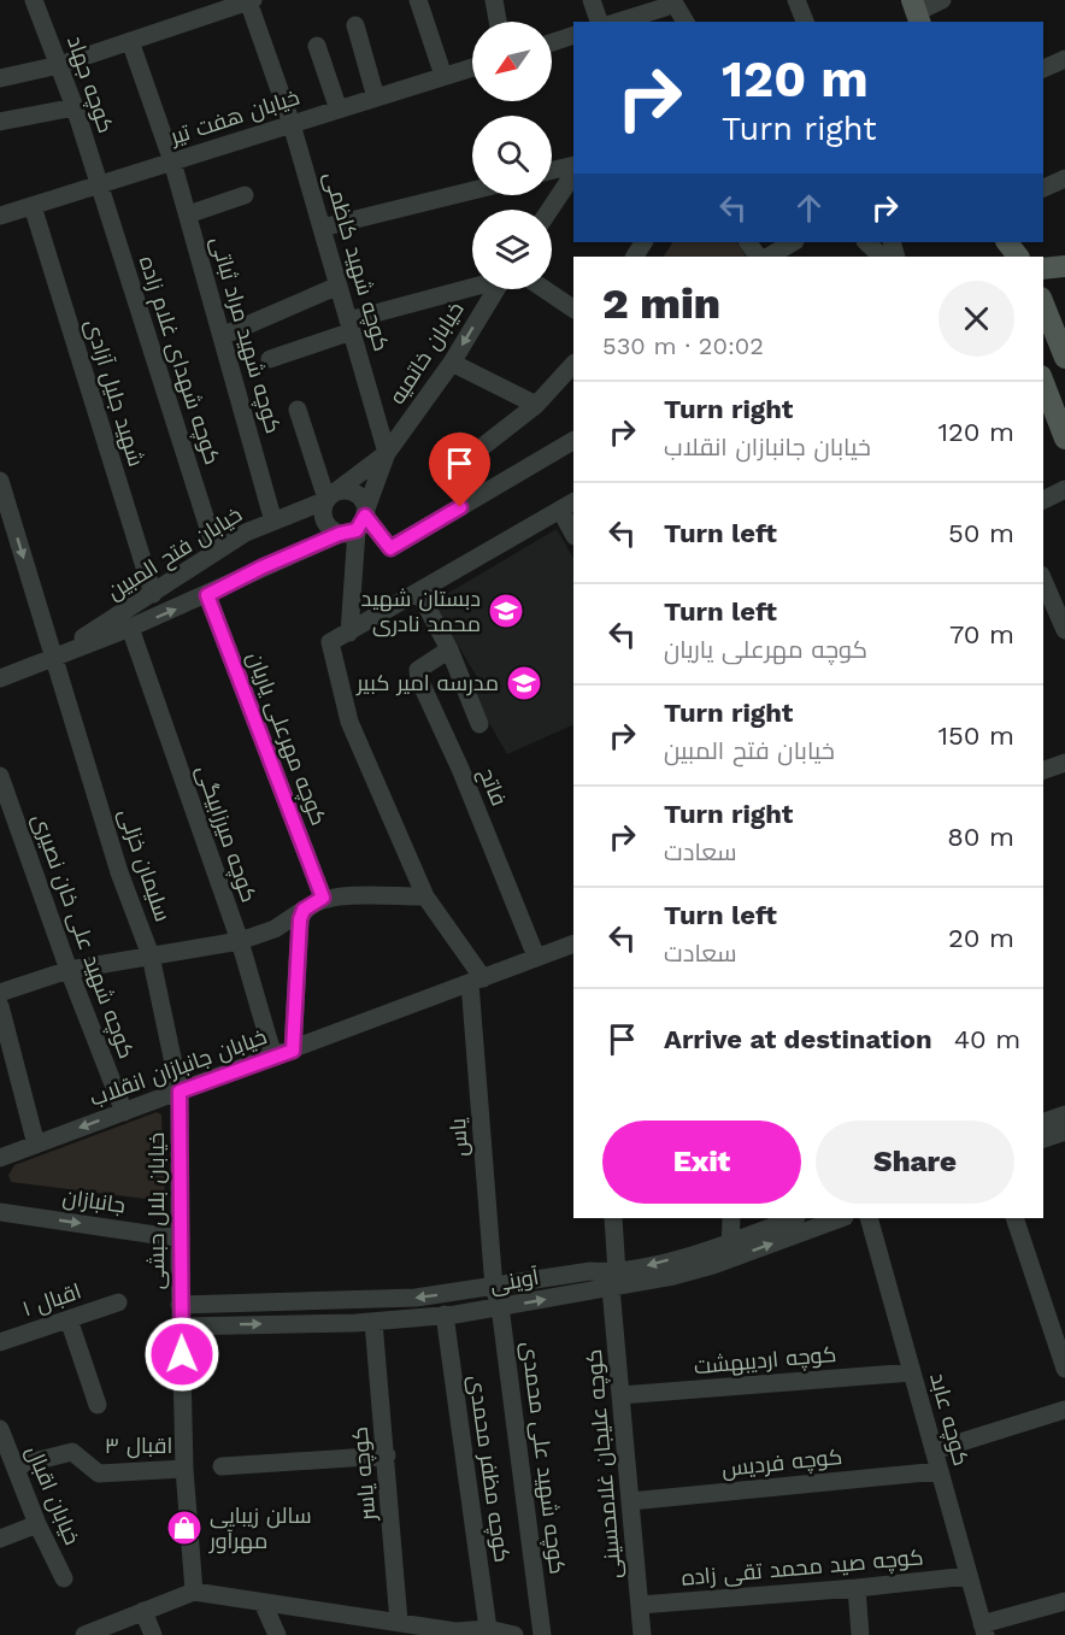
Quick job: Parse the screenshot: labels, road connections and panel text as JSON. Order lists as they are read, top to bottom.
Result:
{
  "streets": {
    "street": [
      "کوچه جهاد",
      "خیابان هفت تیر",
      "کوچه شهید کاظمی",
      "کوچه شهید مراد ثباتی",
      "خیابان خاتمیه",
      "کوچه شهدای غلام زاده",
      "شهید جلیل آزادی",
      "خیابان فتح المبین",
      "کوچه مهرعلی یاریان",
      "فاتح",
      "کوچه میرزابیگی",
      "سلیمان خزلی",
      "کوچه شهید علی خان نصیری",
      "خیابان جانبازان انقلاب",
      "یاس",
      "جانبازان",
      "خیابان بلال حبشی",
      "آوینی",
      "اقبال ۱",
      "کوچه اردیبهشت",
      "کوچه عابد",
      "اقبال ۳",
      "کوچه شهید علی محمدی",
      "کوچه فردیس",
      "کوچه علیجان غلامحسینی",
      "کوچه مظفر محمدی",
      "کوچه یاسر",
      "خیابان اقبال",
      "کوچه صید محمد تقی زاده"
    ]
  },
  "crossings": [
    ["کوچه جهاد", "خیابان هفت تیر"],
    ["کوچه جهاد", "کوچه شهدای غلام زاده"],
    ["خیابان هفت تیر", "کوچه شهید کاظمی"],
    ["خیابان هفت تیر", "کوچه شهید مراد ثباتی"],
    ["خیابان هفت تیر", "کوچه شهدای غلام زاده"],
    ["خیابان هفت تیر", "شهید جلیل آزادی"],
    ["کوچه شهید کاظمی", "خیابان خاتمیه"],
    ["کوچه شهید مراد ثباتی", "خیابان فتح المبین"],
    ["خیابان خاتمیه", "خیابان فتح المبین"],
    ["کوچه شهدای غلام زاده", "خیابان فتح المبین"],
    ["شهید جلیل آزادی", "خیابان فتح المبین"],
    ["خیابان فتح المبین", "کوچه مهرعلی یاریان"],
    ["خیابان فتح المبین", "کوچه میرزابیگی"],
    ["خیابان فتح المبین", "سلیمان خزلی"],
    ["فاتح", "خیابان جانبازان انقلاب"],
    ["کوچه میرزابیگی", "خیابان جانبازان انقلاب"],
    ["سلیمان خزلی", "خیابان جانبازان انقلاب"],
    ["سلیمان خزلی", "خیابان بلال حبشی"],
    ["کوچه شهید علی خان نصیری", "خیابان جانبازان انقلاب"],
    ["خیابان جانبازان انقلاب", "یاس"],
    ["خیابان جانبازان انقلاب", "خیابان بلال حبشی"],
    ["یاس", "آوینی"],
    ["یاس", "کوچه شهید علی محمدی"],
    ["جانبازان", "خیابان بلال حبشی"],
    ["خیابان بلال حبشی", "آوینی"],
    ["خیابان بلال حبشی", "اقبال ۳"],
    ["آوینی", "کوچه شهید علی محمدی"],
    ["آوینی", "کوچه علیجان غلامحسینی"],
    ["آوینی", "کوچه مظفر محمدی"],
    ["آوینی", "کوچه یاسر"],
    ["کوچه اردیبهشت", "کوچه عابد"],
    ["کوچه اردیبهشت", "کوچه علیجان غلامحسینی"],
    ["کوچه عابد", "کوچه فردیس"],
    ["کوچه عابد", "کوچه صید محمد تقی زاده"],
    ["اقبال ۳", "خیابان اقبال"],
    ["کوچه فردیس", "کوچه علیجان غلامحسینی"],
    ["کوچه علیجان غلامحسینی", "کوچه صید محمد تقی زاده"]
  ],
  "one_way": ["جانبازان"],
  "places": {
    "school or university": ["دبستان شهید محمد نادری", "مدرسه امیر کبیر"],
    "shop": ["سالن زیبایی مهرآور"]
  },
  "north": "bottom left",
  "page": {
    "turn": ["120 m", "Turn right"],
    "heading": ["2 min", "530 m · 20:02"],
    "list": [
      {
        "name": "Turn right",
        "note": "خیابان جانبازان انقلاب",
        "value": "120 m"
      },
      {
        "name": "Turn left",
        "value": "50 m"
      },
      {
        "name": "Turn left",
        "note": "کوچه مهرعلی یاریان",
        "value": "70 m"
      },
      {
        "name": "Turn right",
        "note": "خیابان فتح المبین",
        "value": "150 m"
      },
      {
        "name": "Turn right",
        "note": "سعادت",
        "value": "80 m"
      },
      {
        "name": "Turn left",
        "note": "سعادت",
        "value": "20 m"
      },
      {
        "name": "Arrive at destination",
        "value": "40 m"
      }
    ],
    "buttons": ["Exit", "Share"]
  }
}
